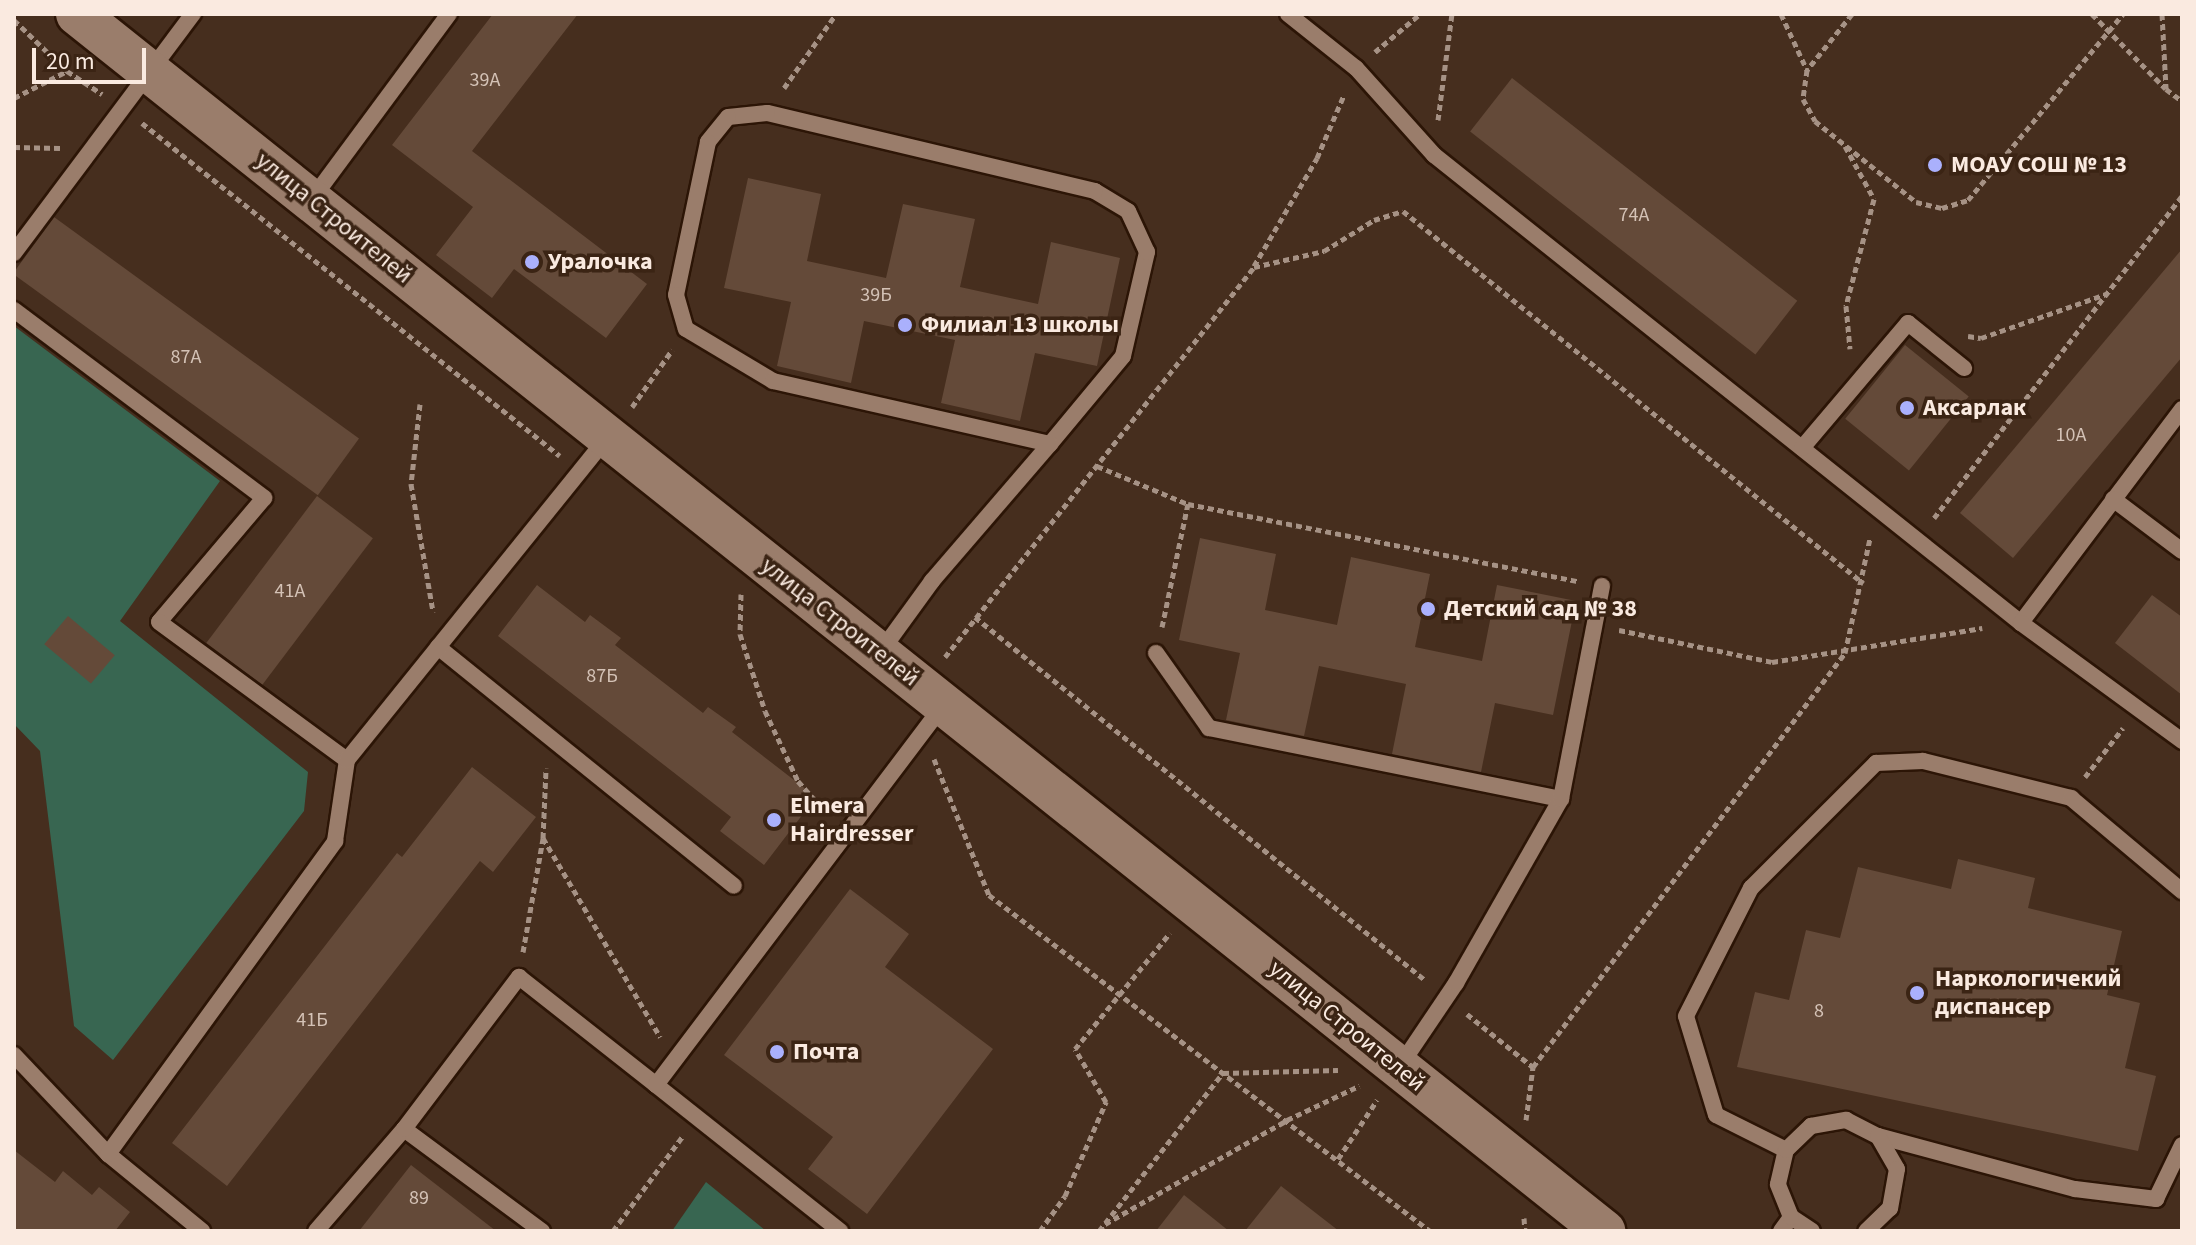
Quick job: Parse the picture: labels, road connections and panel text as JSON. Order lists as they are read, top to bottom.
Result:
{
  "streets": {
    "street": ["улица Строителей"]
  },
  "places": [
    "МОАУ СОШ № 13",
    "Уралочка",
    "Филиал 13 школы",
    "Аксарлак",
    "Детский сад № 38",
    "Elmera Hairdresser",
    "Наркологичекий диспансер",
    "Почта"
  ],
  "house_numbers": [
    "39А",
    "74А",
    "39Б",
    "87А",
    "10А",
    "41А",
    "87Б",
    "8",
    "41Б",
    "89"
  ],
  "scale_bar": "20 m"
}
